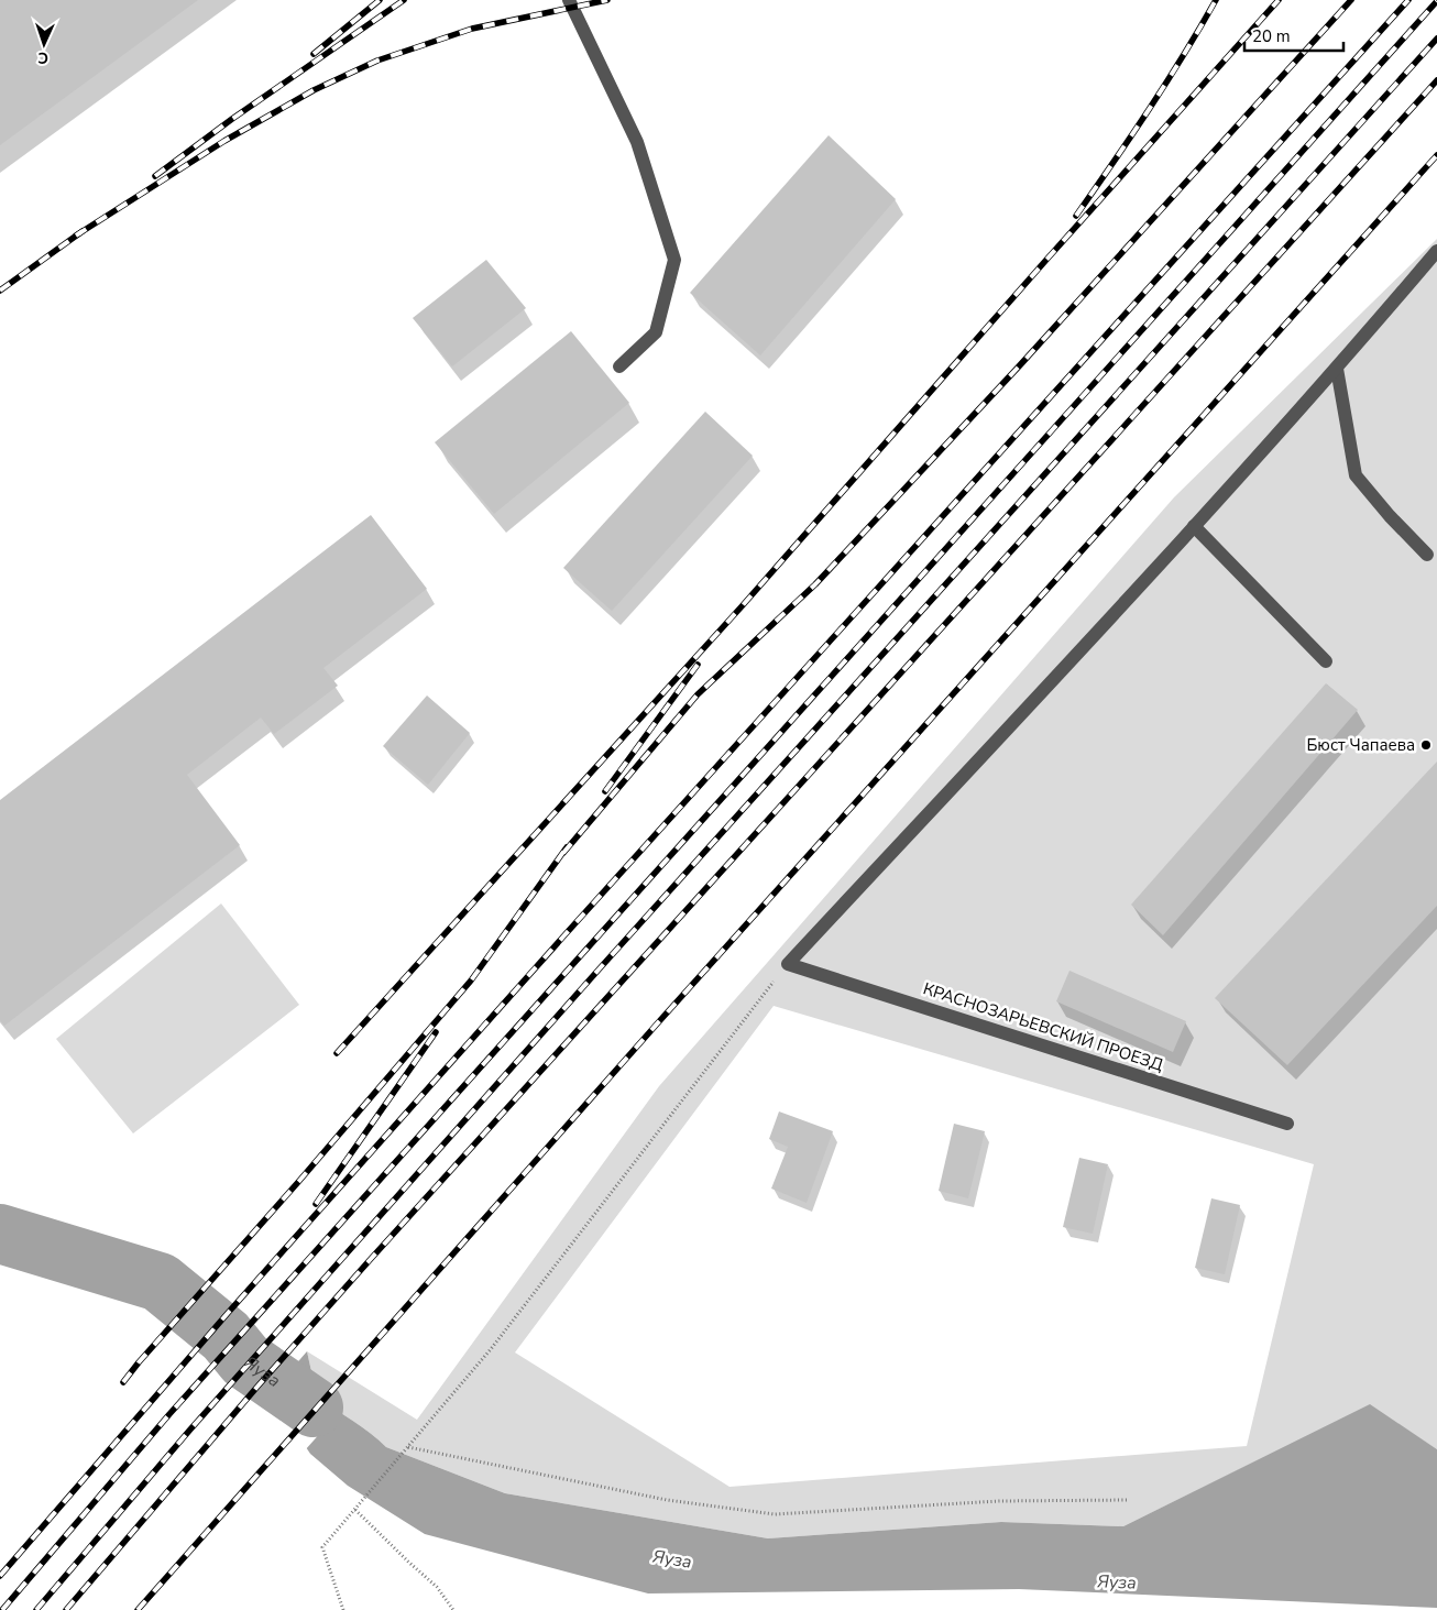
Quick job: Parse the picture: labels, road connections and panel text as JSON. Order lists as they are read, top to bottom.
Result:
{
  "streets": {
    "street": ["КРАСНОЗАРЬЕВСКИЙ ПРОЕЗД"]
  },
  "water": ["Яуза"],
  "places": ["Бюст Чапаева"],
  "scale_bar": "20 m",
  "north": "bottom"
}
